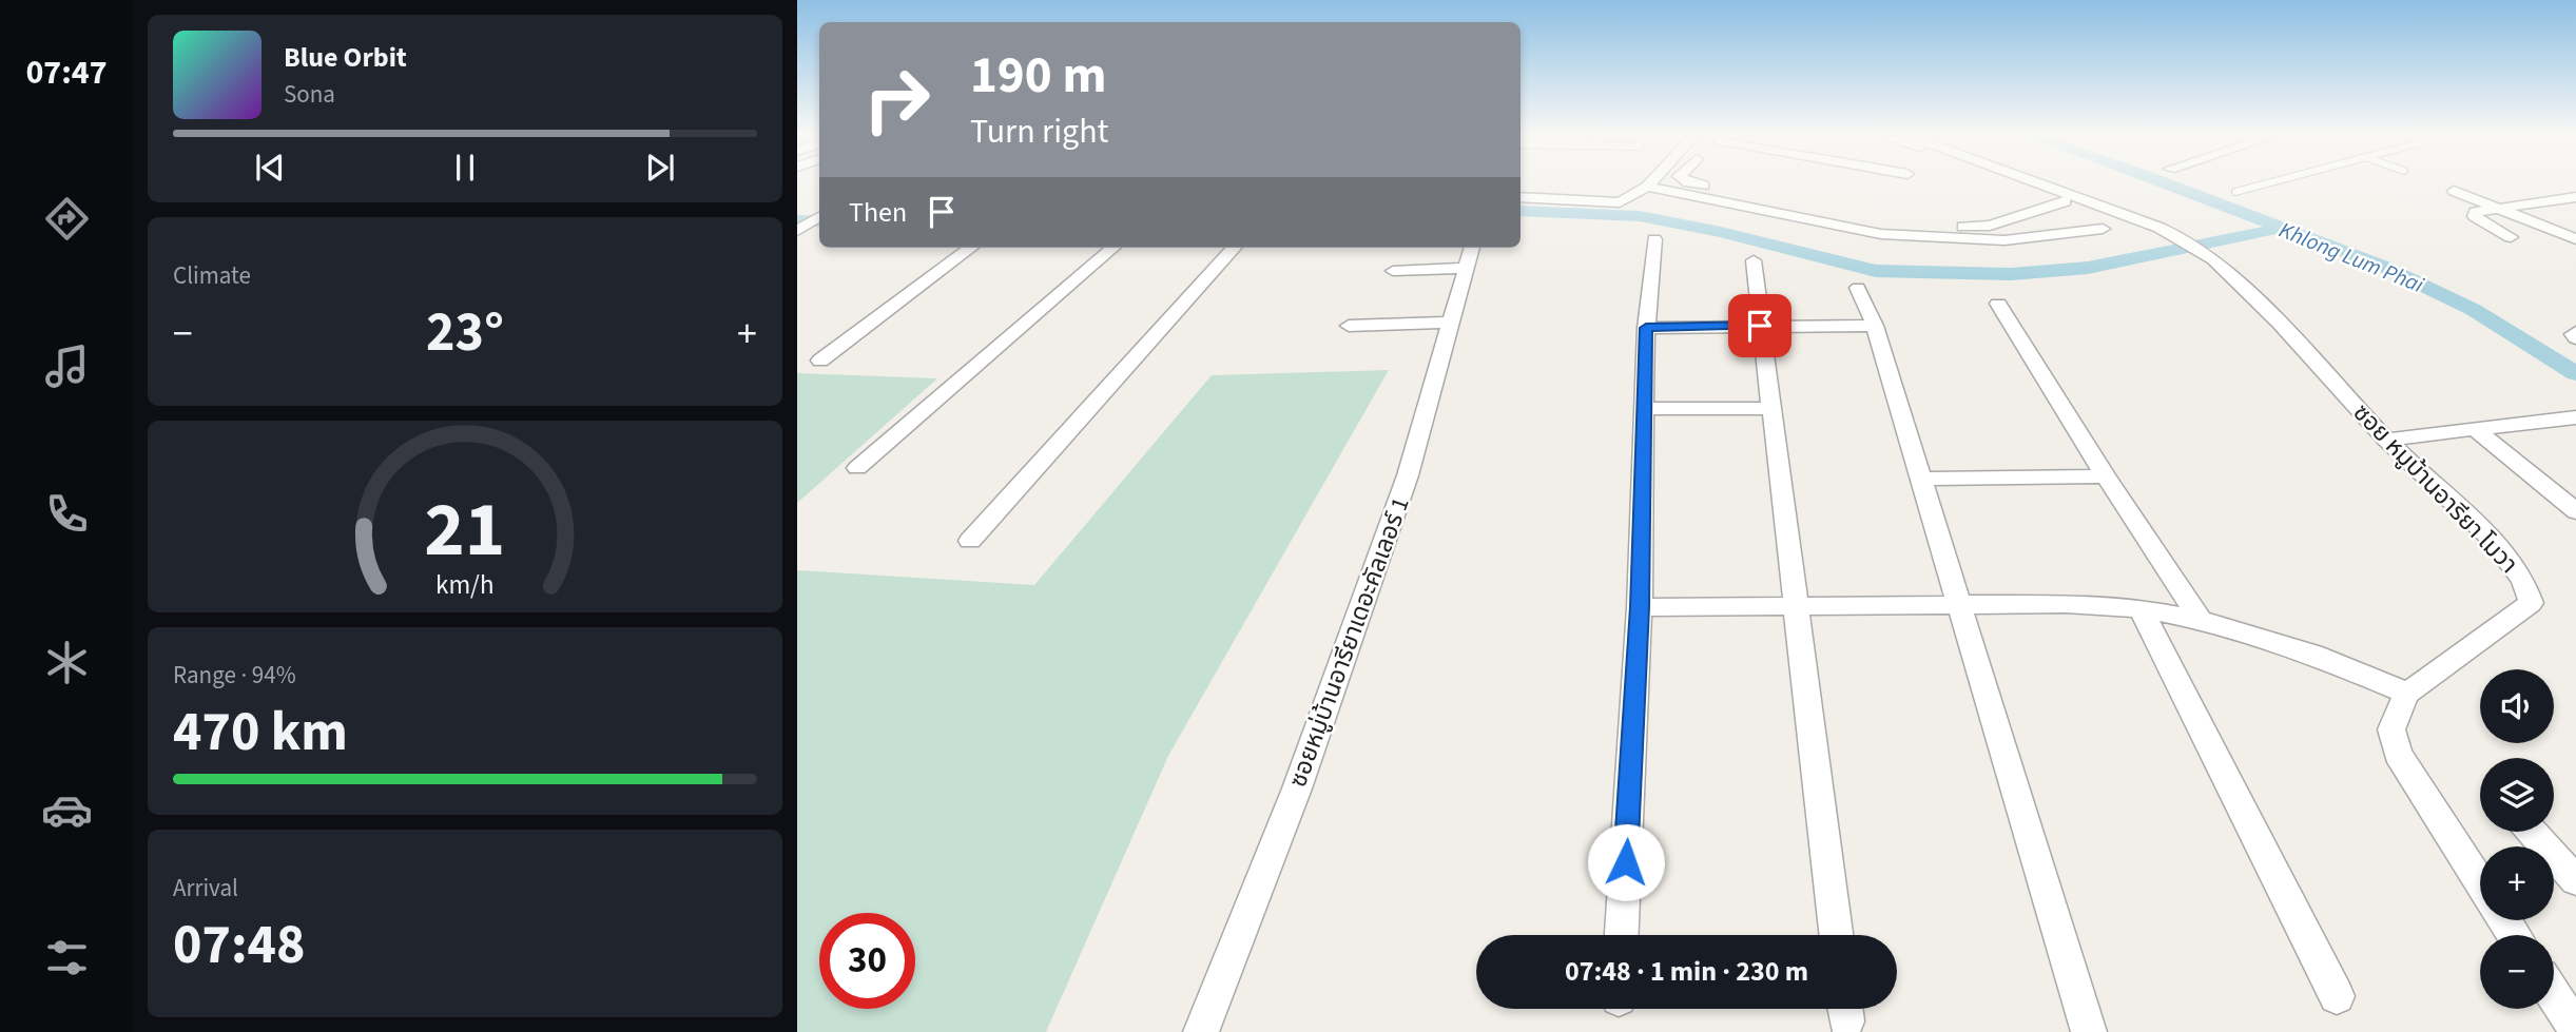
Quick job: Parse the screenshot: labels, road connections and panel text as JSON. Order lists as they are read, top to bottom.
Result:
{
  "streets": {
    "street": ["ซอย หมูบ้านอารียา โมวา", "ซอยหมู่บ้านอารียาเดอะคัลเลอร์ 1"]
  },
  "water": ["Khlong Lum Phai"],
  "page": {
    "tabs": "07:47",
    "turn": ["190 m", "Turn right"],
    "song": ["Blue Orbit", "Sona"],
    "then": "Then",
    "tile": [
      "Climate",
      ["Range · 94%", "470 km"],
      ["Arrival", "07:48"]
    ],
    "heat": ["−", "23°", "+"],
    "map_buttons": ["+", "−"],
    "limit": "30",
    "trip": "07:48 · 1 min · 230 m",
    "gauge": ["21", "km/h"]
  }
}
